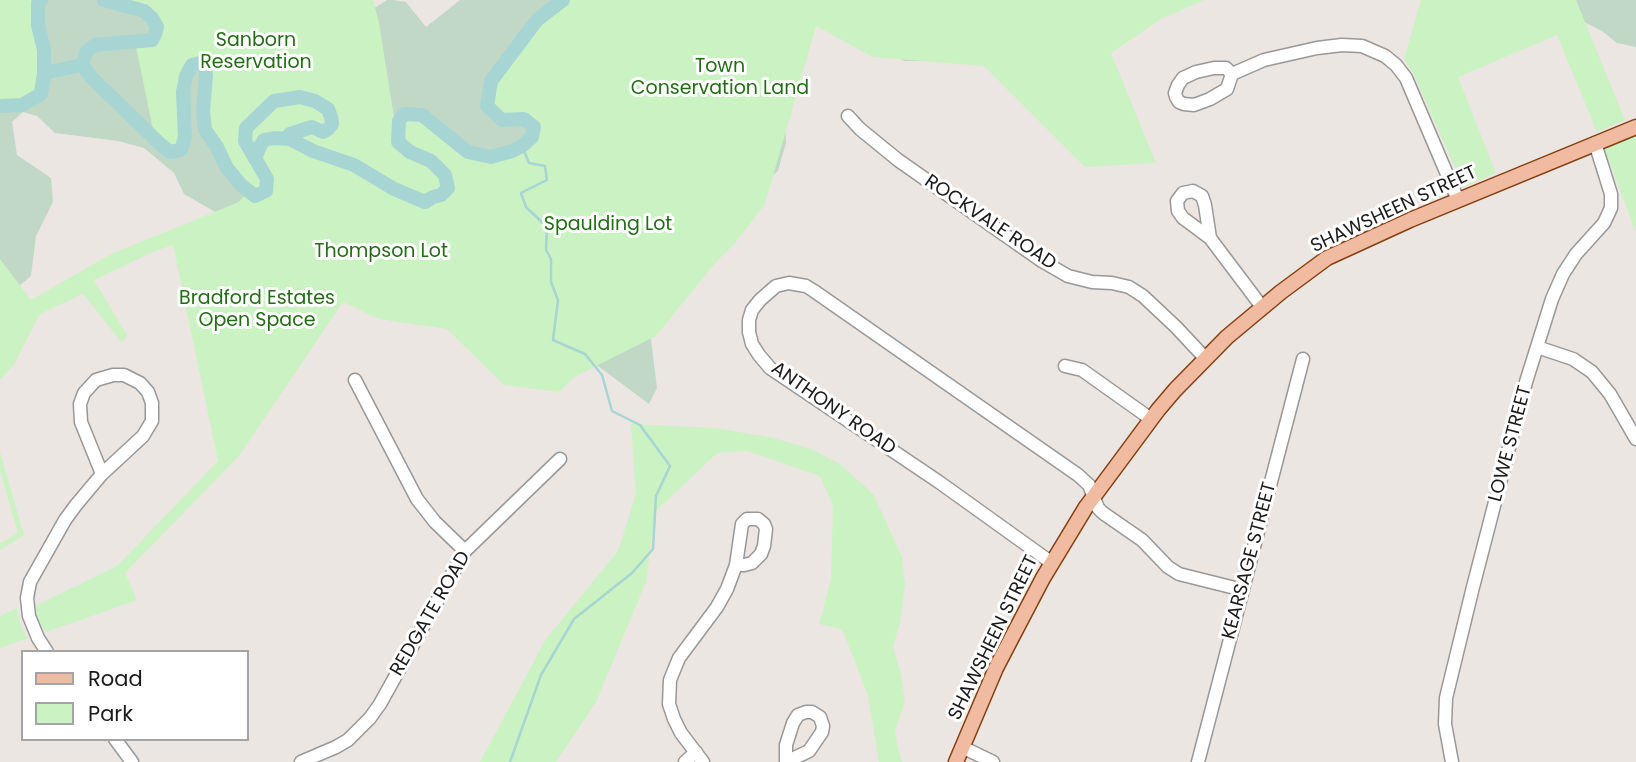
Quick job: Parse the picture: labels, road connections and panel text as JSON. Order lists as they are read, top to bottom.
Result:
{
  "streets": {
    "main road": ["SHAWSHEEN STREET"],
    "street": [
      "ROCKVALE ROAD",
      "ANTHONY ROAD",
      "LOWE STREET",
      "KEARSAGE STREET",
      "REDGATE ROAD"
    ]
  },
  "crossings": [
    ["SHAWSHEEN STREET", "ROCKVALE ROAD"],
    ["SHAWSHEEN STREET", "ANTHONY ROAD"],
    ["SHAWSHEEN STREET", "LOWE STREET"],
    ["ANTHONY ROAD", "KEARSAGE STREET"]
  ],
  "parks": [
    "Sanborn Reservation",
    "Town Conservation Land",
    "Spaulding Lot",
    "Thompson Lot",
    "Bradford Estates Open Space"
  ],
  "legend": ["Road", "Park"]
}
